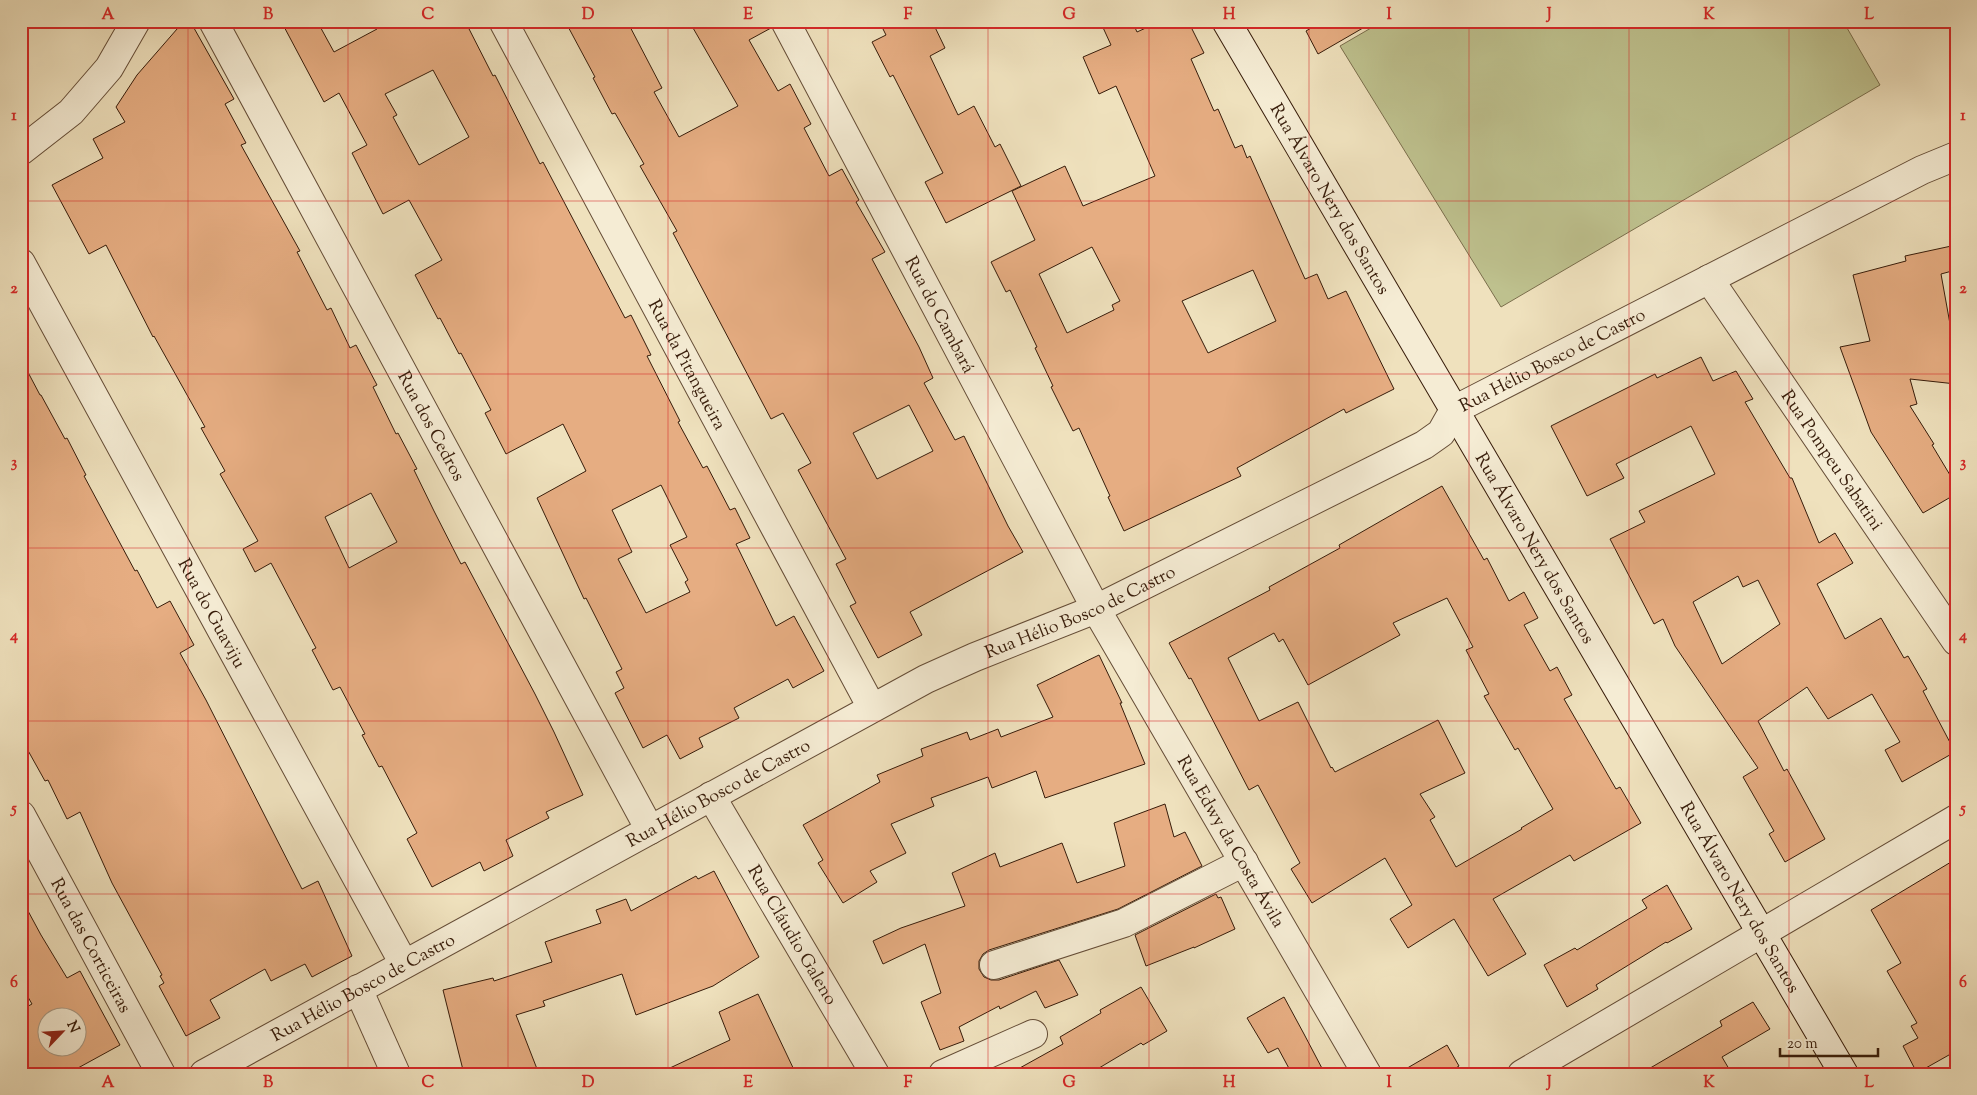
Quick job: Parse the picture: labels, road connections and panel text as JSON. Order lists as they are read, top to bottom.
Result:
{
  "streets": {
    "street": [
      "Rua Álvaro Nery dos Santos",
      "Rua do Cambará",
      "Rua Hélio Bosco de Castro",
      "Rua da Pitangueira",
      "Rua dos Cedros",
      "Rua Pompeu Sabatini",
      "Rua do Guaviju",
      "Rua Edwy da Costa Ávila",
      "Rua Cláudio Galeno",
      "Rua das Corticeiras"
    ]
  },
  "crossings": [
    ["Rua Álvaro Nery dos Santos", "Rua Hélio Bosco de Castro"],
    ["Rua do Cambará", "Rua Hélio Bosco de Castro"],
    ["Rua do Cambará", "Rua Edwy da Costa Ávila"],
    ["Rua Hélio Bosco de Castro", "Rua da Pitangueira"],
    ["Rua Hélio Bosco de Castro", "Rua dos Cedros"],
    ["Rua Hélio Bosco de Castro", "Rua Pompeu Sabatini"],
    ["Rua Hélio Bosco de Castro", "Rua do Guaviju"],
    ["Rua Hélio Bosco de Castro", "Rua Edwy da Costa Ávila"],
    ["Rua Hélio Bosco de Castro", "Rua Cláudio Galeno"]
  ],
  "scale_bar": "20 m",
  "north": "top right",
  "grid": {
    "columns": [
      "A",
      "B",
      "C",
      "D",
      "E",
      "F",
      "G",
      "H",
      "I",
      "J",
      "K",
      "L"
    ],
    "rows": [
      "1",
      "2",
      "3",
      "4",
      "5",
      "6"
    ]
  }
}
